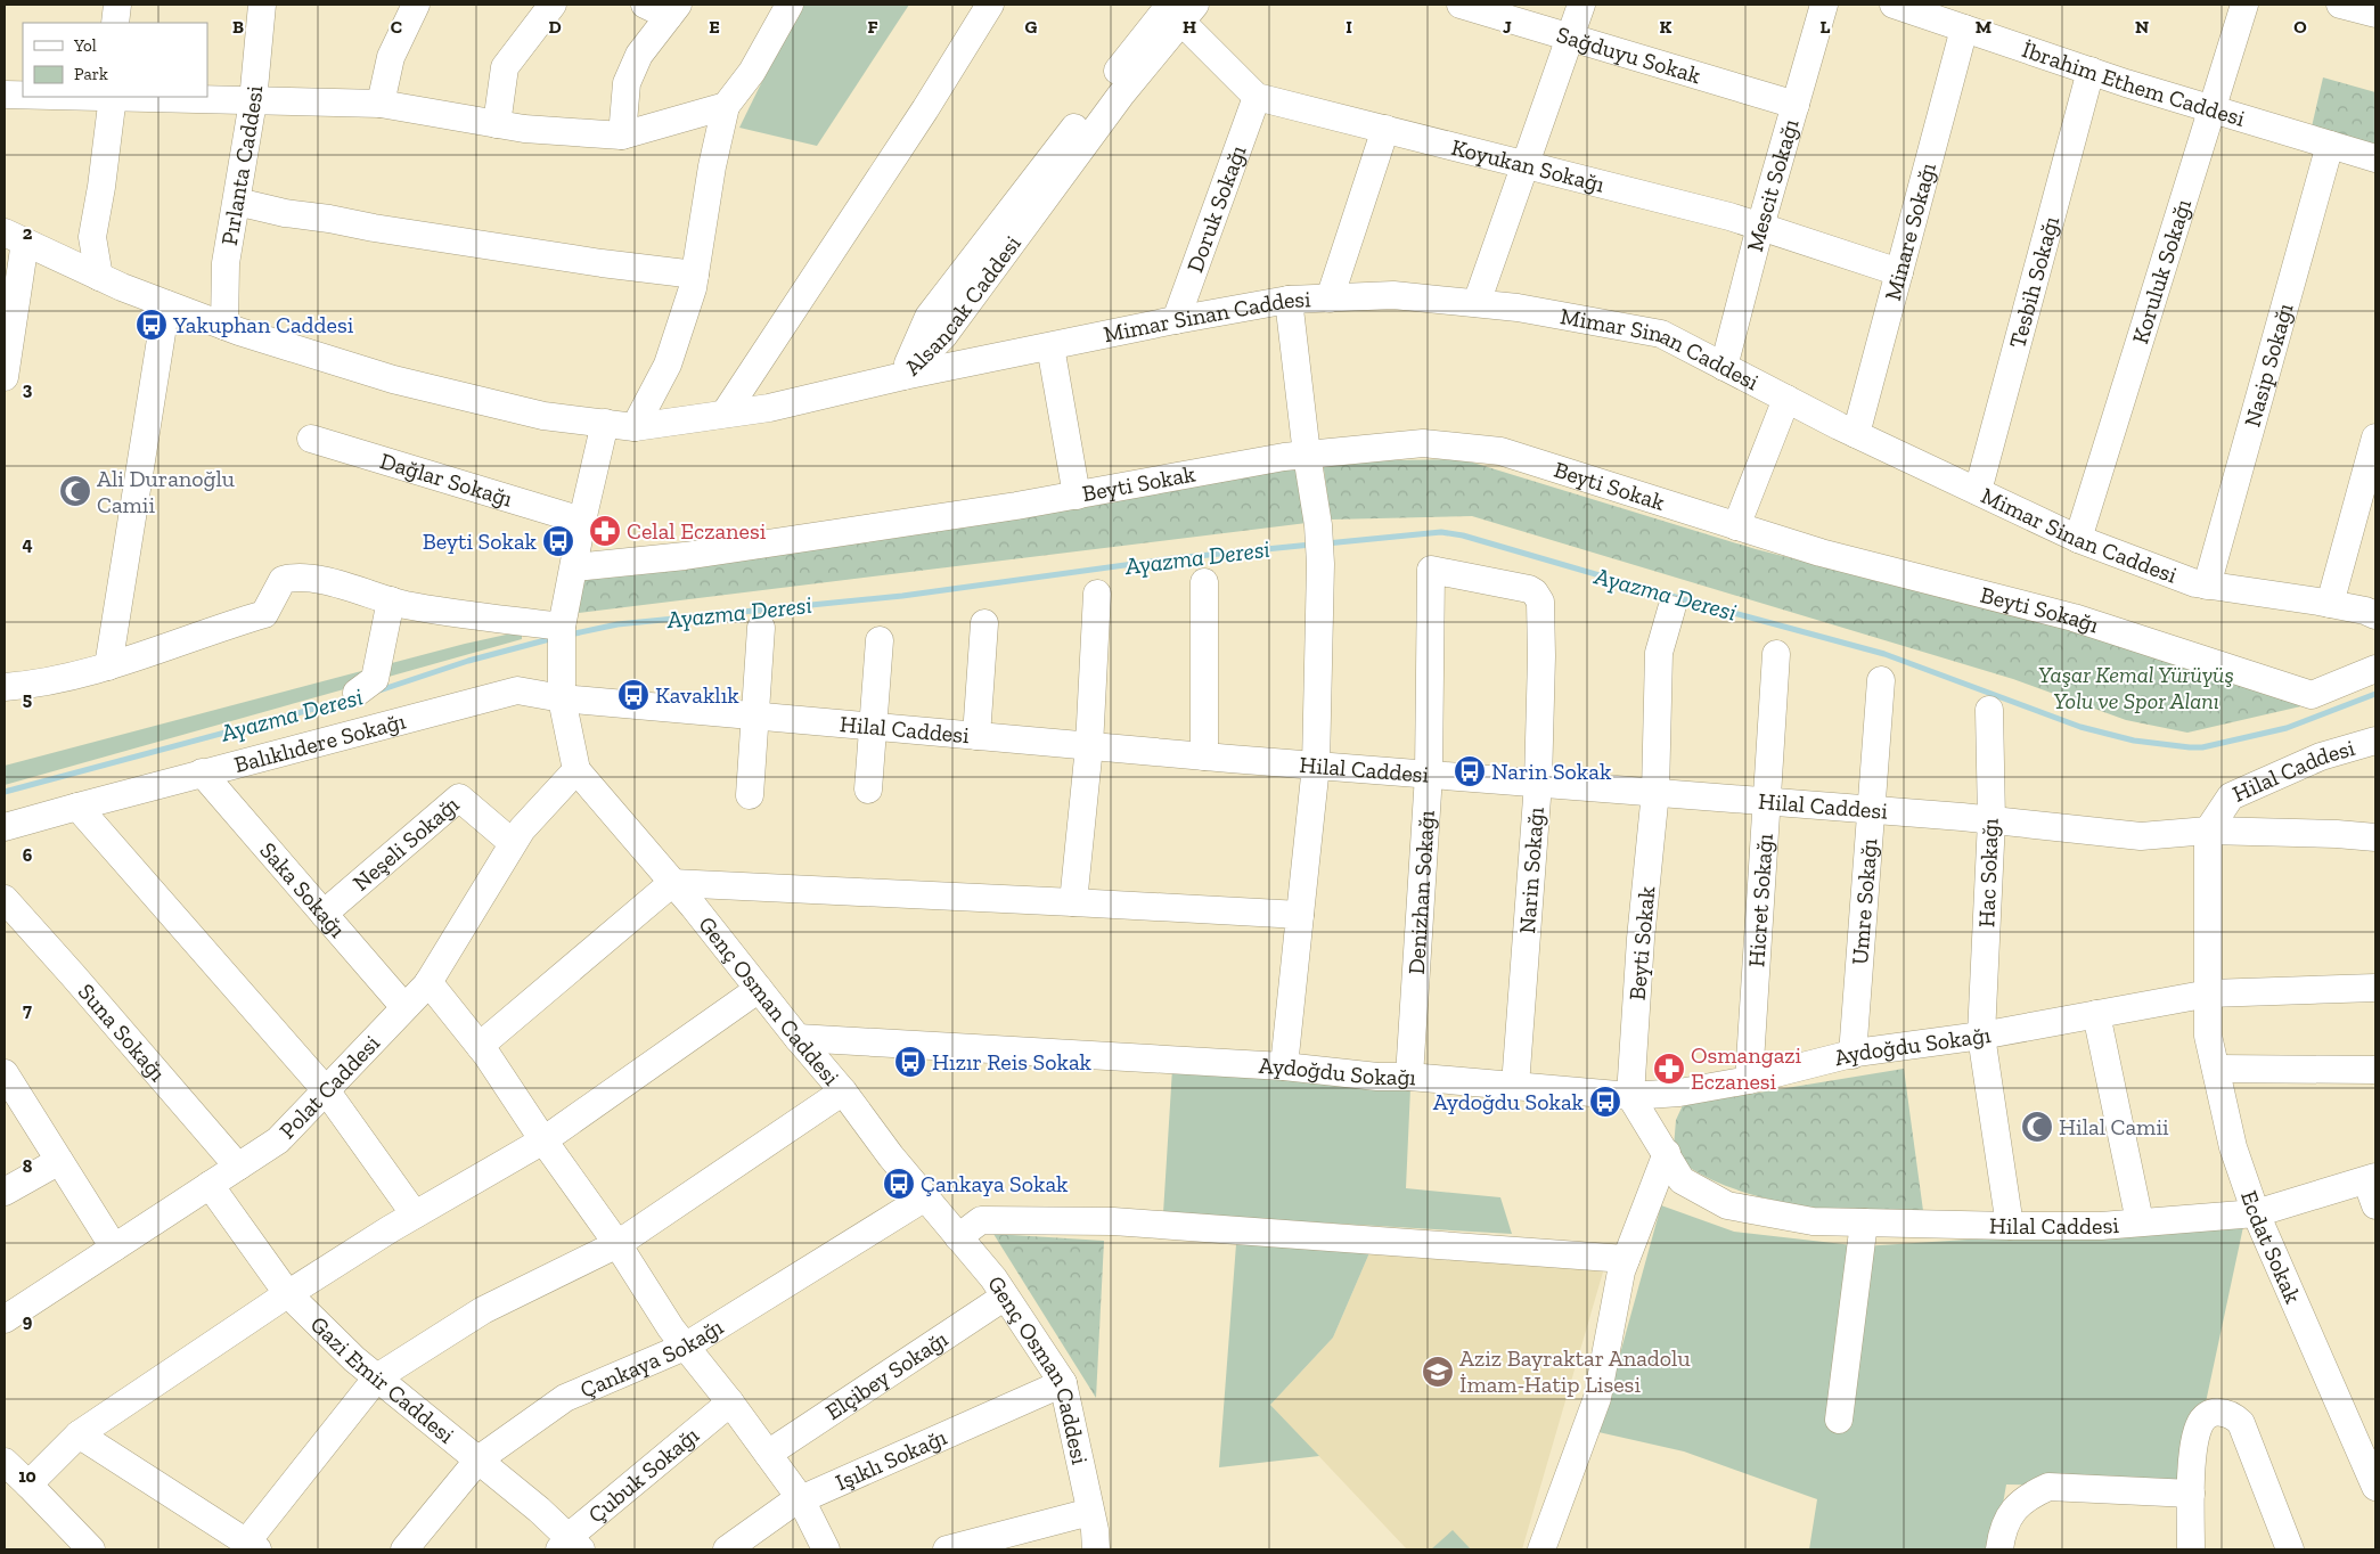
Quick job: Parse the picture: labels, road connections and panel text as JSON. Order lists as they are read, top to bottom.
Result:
{
  "streets": {
    "street": [
      "Sağduyu Sokak",
      "İbrahim Ethem Caddesi",
      "Pırlanta Caddesi",
      "Koyukan Sokağı",
      "Mescit Sokağı",
      "Doruk Sokağı",
      "Minare Sokağı",
      "Koruluk Sokağı",
      "Tesbih Sokağı",
      "Alsancak Caddesi",
      "Mimar Sinan Caddesi",
      "Nasip Sokağı",
      "Dağlar Sokağı",
      "Beyti Sokak",
      "Beyti Sokağı",
      "Hilal Caddesi",
      "Balıklıdere Sokağı",
      "Neşeli Sokağı",
      "Narin Sokağı",
      "Hac Sokağı",
      "Saka Sokağı",
      "Denizhan Sokağı",
      "Hicret Sokağı",
      "Umre Sokağı",
      "Genç Osman Caddesi",
      "Suna Sokağı",
      "Aydoğdu Sokağı",
      "Polat Caddesi",
      "Ecdat Sokak",
      "Çankaya Sokağı",
      "Elçibey Sokağı",
      "Gazi Emir Caddesi",
      "Işıklı Sokağı",
      "Çubuk Sokağı"
    ]
  },
  "crossings": [
    ["Sağduyu Sokak", "Mescit Sokağı"],
    ["İbrahim Ethem Caddesi", "Minare Sokağı"],
    ["İbrahim Ethem Caddesi", "Koruluk Sokağı"],
    ["İbrahim Ethem Caddesi", "Tesbih Sokağı"],
    ["İbrahim Ethem Caddesi", "Nasip Sokağı"],
    ["Koyukan Sokağı", "Mescit Sokağı"],
    ["Koyukan Sokağı", "Doruk Sokağı"],
    ["Koyukan Sokağı", "Minare Sokağı"],
    ["Mescit Sokağı", "Mimar Sinan Caddesi"],
    ["Doruk Sokağı", "Mimar Sinan Caddesi"],
    ["Minare Sokağı", "Mimar Sinan Caddesi"],
    ["Koruluk Sokağı", "Mimar Sinan Caddesi"],
    ["Tesbih Sokağı", "Mimar Sinan Caddesi"],
    ["Alsancak Caddesi", "Mimar Sinan Caddesi"],
    ["Mimar Sinan Caddesi", "Nasip Sokağı"],
    ["Mimar Sinan Caddesi", "Genç Osman Caddesi"],
    ["Dağlar Sokağı", "Genç Osman Caddesi"],
    ["Beyti Sokak", "Beyti Sokağı"],
    ["Beyti Sokak", "Hilal Caddesi"],
    ["Beyti Sokak", "Genç Osman Caddesi"],
    ["Beyti Sokak", "Aydoğdu Sokağı"],
    ["Hilal Caddesi", "Balıklıdere Sokağı"],
    ["Hilal Caddesi", "Narin Sokağı"],
    ["Hilal Caddesi", "Hac Sokağı"],
    ["Hilal Caddesi", "Denizhan Sokağı"],
    ["Hilal Caddesi", "Hicret Sokağı"],
    ["Hilal Caddesi", "Umre Sokağı"],
    ["Hilal Caddesi", "Genç Osman Caddesi"],
    ["Hilal Caddesi", "Ecdat Sokak"],
    ["Balıklıdere Sokağı", "Saka Sokağı"],
    ["Balıklıdere Sokağı", "Genç Osman Caddesi"],
    ["Neşeli Sokağı", "Saka Sokağı"],
    ["Neşeli Sokağı", "Polat Caddesi"],
    ["Narin Sokağı", "Denizhan Sokağı"],
    ["Narin Sokağı", "Aydoğdu Sokağı"],
    ["Hac Sokağı", "Aydoğdu Sokağı"],
    ["Saka Sokağı", "Polat Caddesi"],
    ["Denizhan Sokağı", "Aydoğdu Sokağı"],
    ["Hicret Sokağı", "Aydoğdu Sokağı"],
    ["Umre Sokağı", "Aydoğdu Sokağı"],
    ["Genç Osman Caddesi", "Aydoğdu Sokağı"],
    ["Genç Osman Caddesi", "Polat Caddesi"],
    ["Genç Osman Caddesi", "Çankaya Sokağı"],
    ["Genç Osman Caddesi", "Elçibey Sokağı"],
    ["Genç Osman Caddesi", "Işıklı Sokağı"],
    ["Suna Sokağı", "Polat Caddesi"],
    ["Aydoğdu Sokağı", "Ecdat Sokak"],
    ["Polat Caddesi", "Gazi Emir Caddesi"],
    ["Çankaya Sokağı", "Gazi Emir Caddesi"],
    ["Gazi Emir Caddesi", "Çubuk Sokağı"]
  ],
  "water": ["Ayazma Deresi"],
  "parks": ["Yaşar Kemal Yürüyüş Yolu ve Spor Alanı"],
  "places": {
    "bus stop": [
      "Yakuphan Caddesi",
      "Beyti Sokak",
      "Kavaklık",
      "Narin Sokak",
      "Hızır Reis Sokak",
      "Aydoğdu Sokak",
      "Çankaya Sokak"
    ],
    "mosque": ["Ali Duranoğlu Camii", "Hilal Camii"],
    "pharmacy": ["Celal Eczanesi", "Osmangazi Eczanesi"],
    "school or university": ["Aziz Bayraktar Anadolu İmam-Hatip Lisesi"]
  },
  "legend": ["Yol", "Park"],
  "grid": {
    "columns": [
      "B",
      "C",
      "D",
      "E",
      "F",
      "G",
      "H",
      "I",
      "J",
      "K",
      "L",
      "M",
      "N",
      "O"
    ],
    "rows": [
      "2",
      "3",
      "4",
      "5",
      "6",
      "7",
      "8",
      "9",
      "10"
    ]
  }
}
